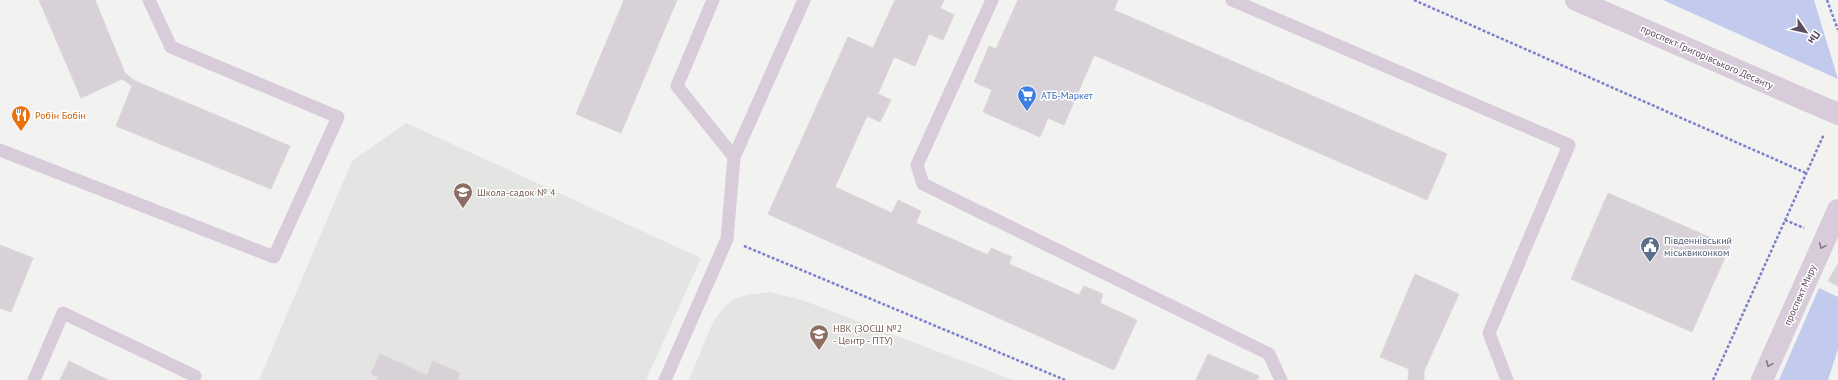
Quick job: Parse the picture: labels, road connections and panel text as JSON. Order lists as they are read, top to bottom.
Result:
{
  "streets": {
    "street": ["проспект Григорівського Десанту", "проспект Миру"]
  },
  "one_way": ["проспект Миру"],
  "places": {
    "supermarket": ["АТБ-Маркет"],
    "restaurant": ["Робін Бобін"],
    "school or university": ["Школа-садок № 4", "НВК (ЗОСШ №2 - Центр - ПТУ)"],
    "public building": ["Південнівський міськвиконком"]
  },
  "north": "bottom right"
}
